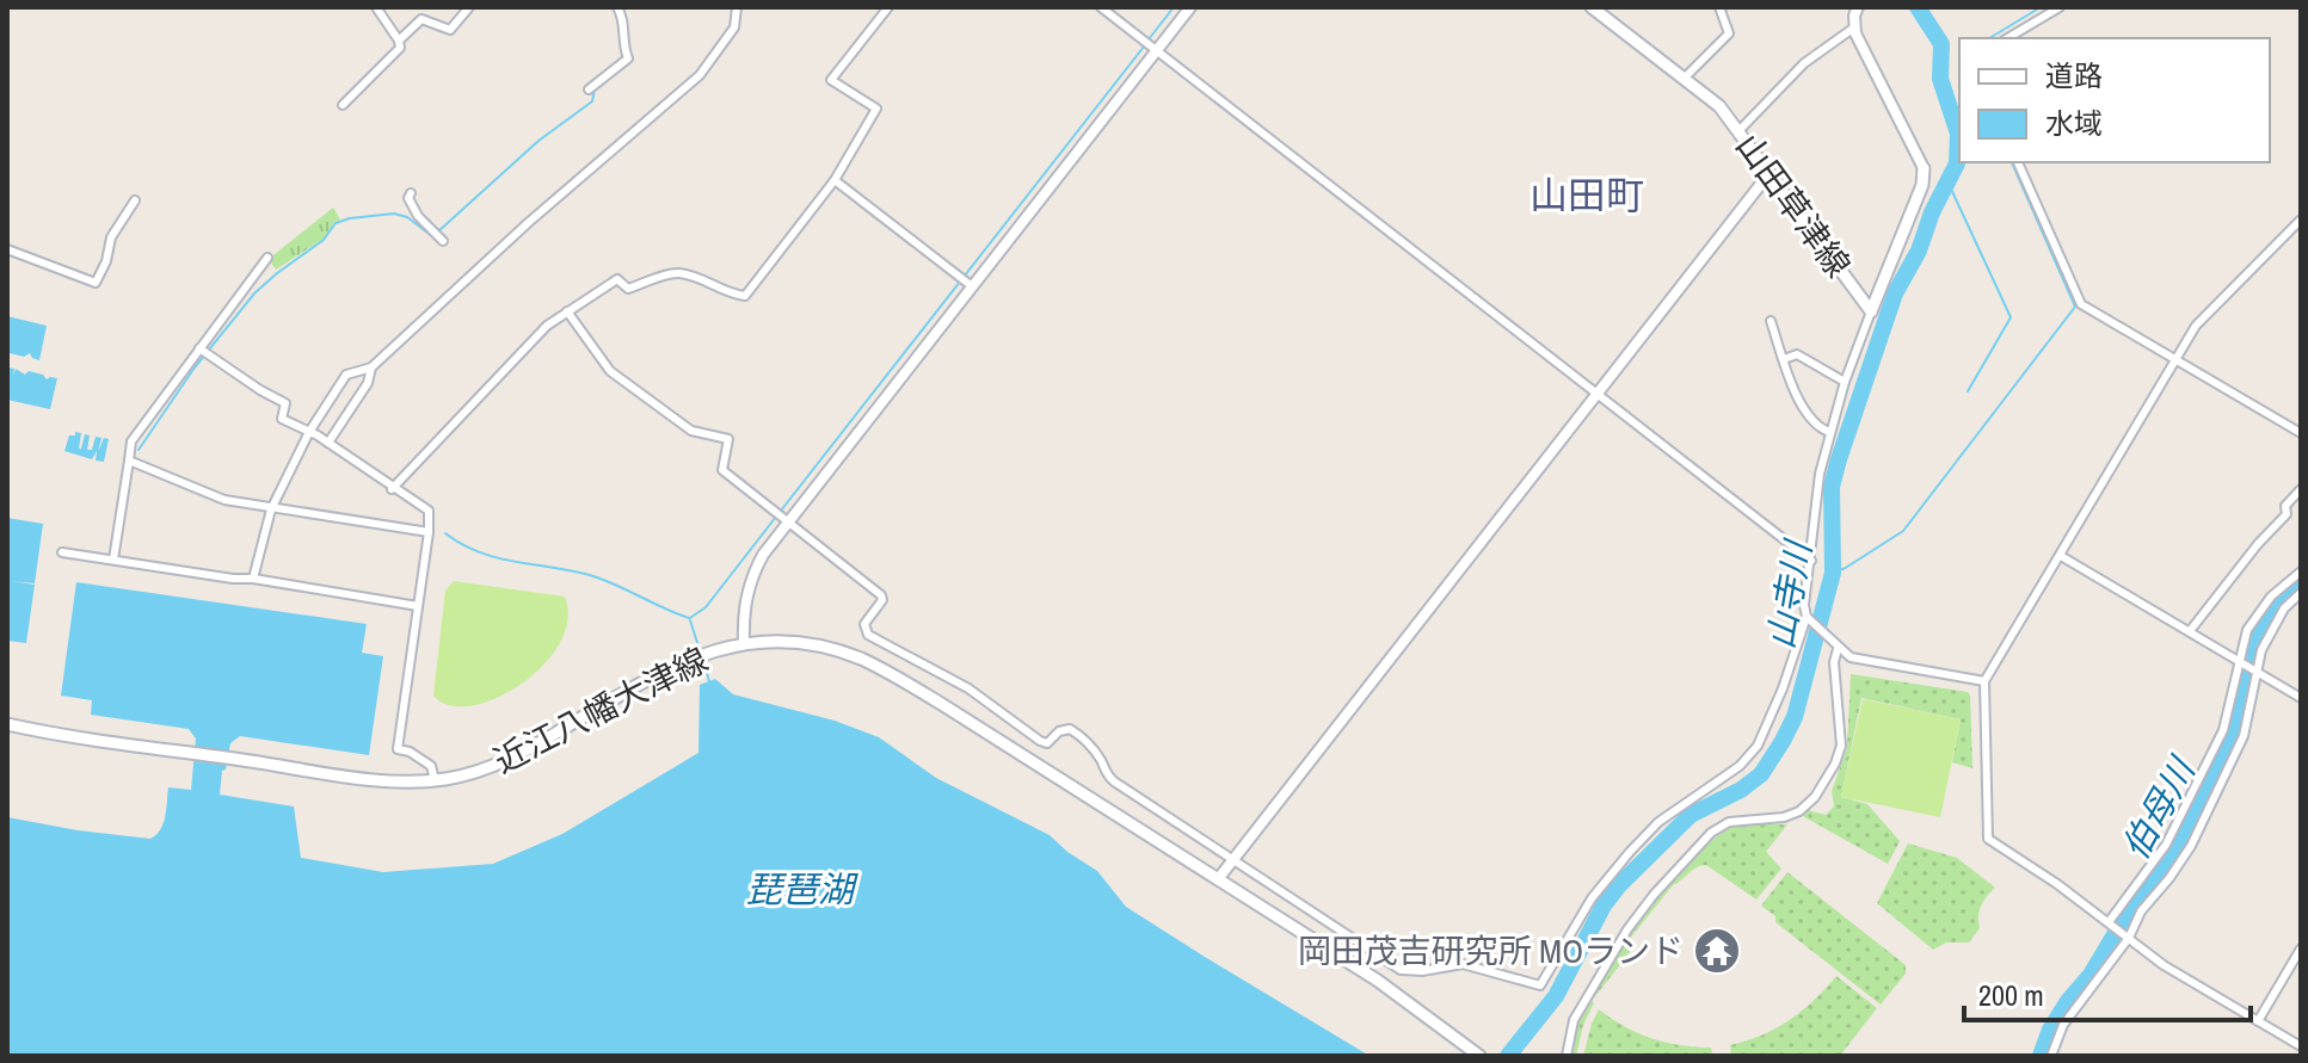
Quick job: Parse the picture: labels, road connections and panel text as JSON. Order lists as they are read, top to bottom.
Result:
{
  "streets": {
    "main road": ["山田草津線", "近江八幡大津線"]
  },
  "districts": ["山田町"],
  "water": ["山寺川", "伯母川", "琵琶湖"],
  "places": {
    "temple": ["岡田茂吉研究所 MOランド"]
  },
  "legend": ["道路", "水域"],
  "scale_bar": "200 m"
}
